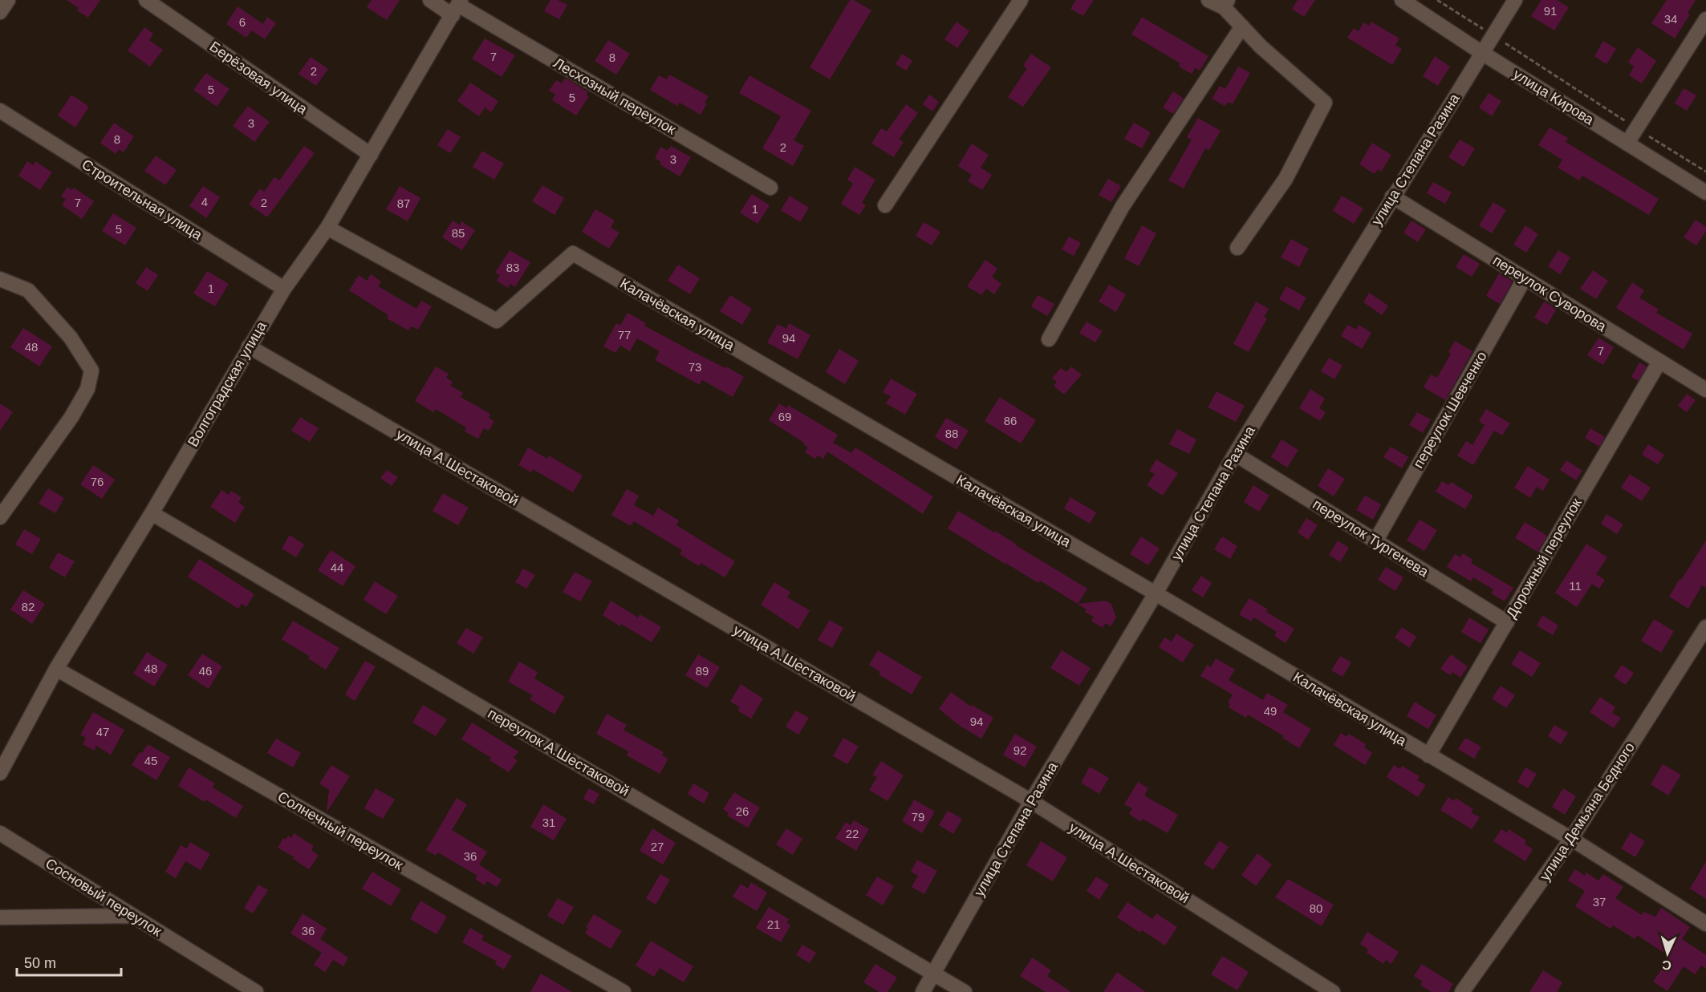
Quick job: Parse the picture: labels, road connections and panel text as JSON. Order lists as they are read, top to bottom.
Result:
{
  "streets": {
    "street": [
      "Берёзовая улица",
      "Лесхозный переулок",
      "улица Кирова",
      "улица Степана Разина",
      "Строительная улица",
      "переулок Суворова",
      "Калачёвская улица",
      "Волгоградская улица",
      "переулок Шевченко",
      "улица А.Шестаковой",
      "переулок Тургенева",
      "Дорожный переулок",
      "переулок А.Шестаковой",
      "улица Демьяна Бедного",
      "Солнечный переулок",
      "Сосновый переулок"
    ]
  },
  "crossings": [
    ["Берёзовая улица", "Волгоградская улица"],
    ["Лесхозный переулок", "Волгоградская улица"],
    ["улица Кирова", "улица Степана Разина"],
    ["улица Степана Разина", "переулок Суворова"],
    ["улица Степана Разина", "Калачёвская улица"],
    ["улица Степана Разина", "улица А.Шестаковой"],
    ["улица Степана Разина", "переулок Тургенева"],
    ["улица Степана Разина", "переулок А.Шестаковой"],
    ["Строительная улица", "Волгоградская улица"],
    ["переулок Суворова", "переулок Шевченко"],
    ["переулок Суворова", "Дорожный переулок"],
    ["Калачёвская улица", "Волгоградская улица"],
    ["Калачёвская улица", "Дорожный переулок"],
    ["Калачёвская улица", "улица Демьяна Бедного"],
    ["Волгоградская улица", "улица А.Шестаковой"],
    ["Волгоградская улица", "переулок А.Шестаковой"],
    ["Волгоградская улица", "Солнечный переулок"],
    ["переулок Шевченко", "переулок Тургенева"],
    ["переулок Тургенева", "Дорожный переулок"]
  ],
  "house_numbers": [
    "91",
    "34",
    "6",
    "7",
    "8",
    "2",
    "5",
    "5",
    "3",
    "8",
    "2",
    "3",
    "4",
    "7",
    "2",
    "87",
    "1",
    "5",
    "85",
    "83",
    "1",
    "77",
    "94",
    "48",
    "7",
    "73",
    "69",
    "86",
    "88",
    "76",
    "44",
    "11",
    "82",
    "48",
    "46",
    "89",
    "49",
    "94",
    "47",
    "92",
    "45",
    "26",
    "79",
    "31",
    "22",
    "27",
    "36",
    "37",
    "80",
    "21",
    "36"
  ],
  "scale_bar": "50 m",
  "north": "bottom"
}
